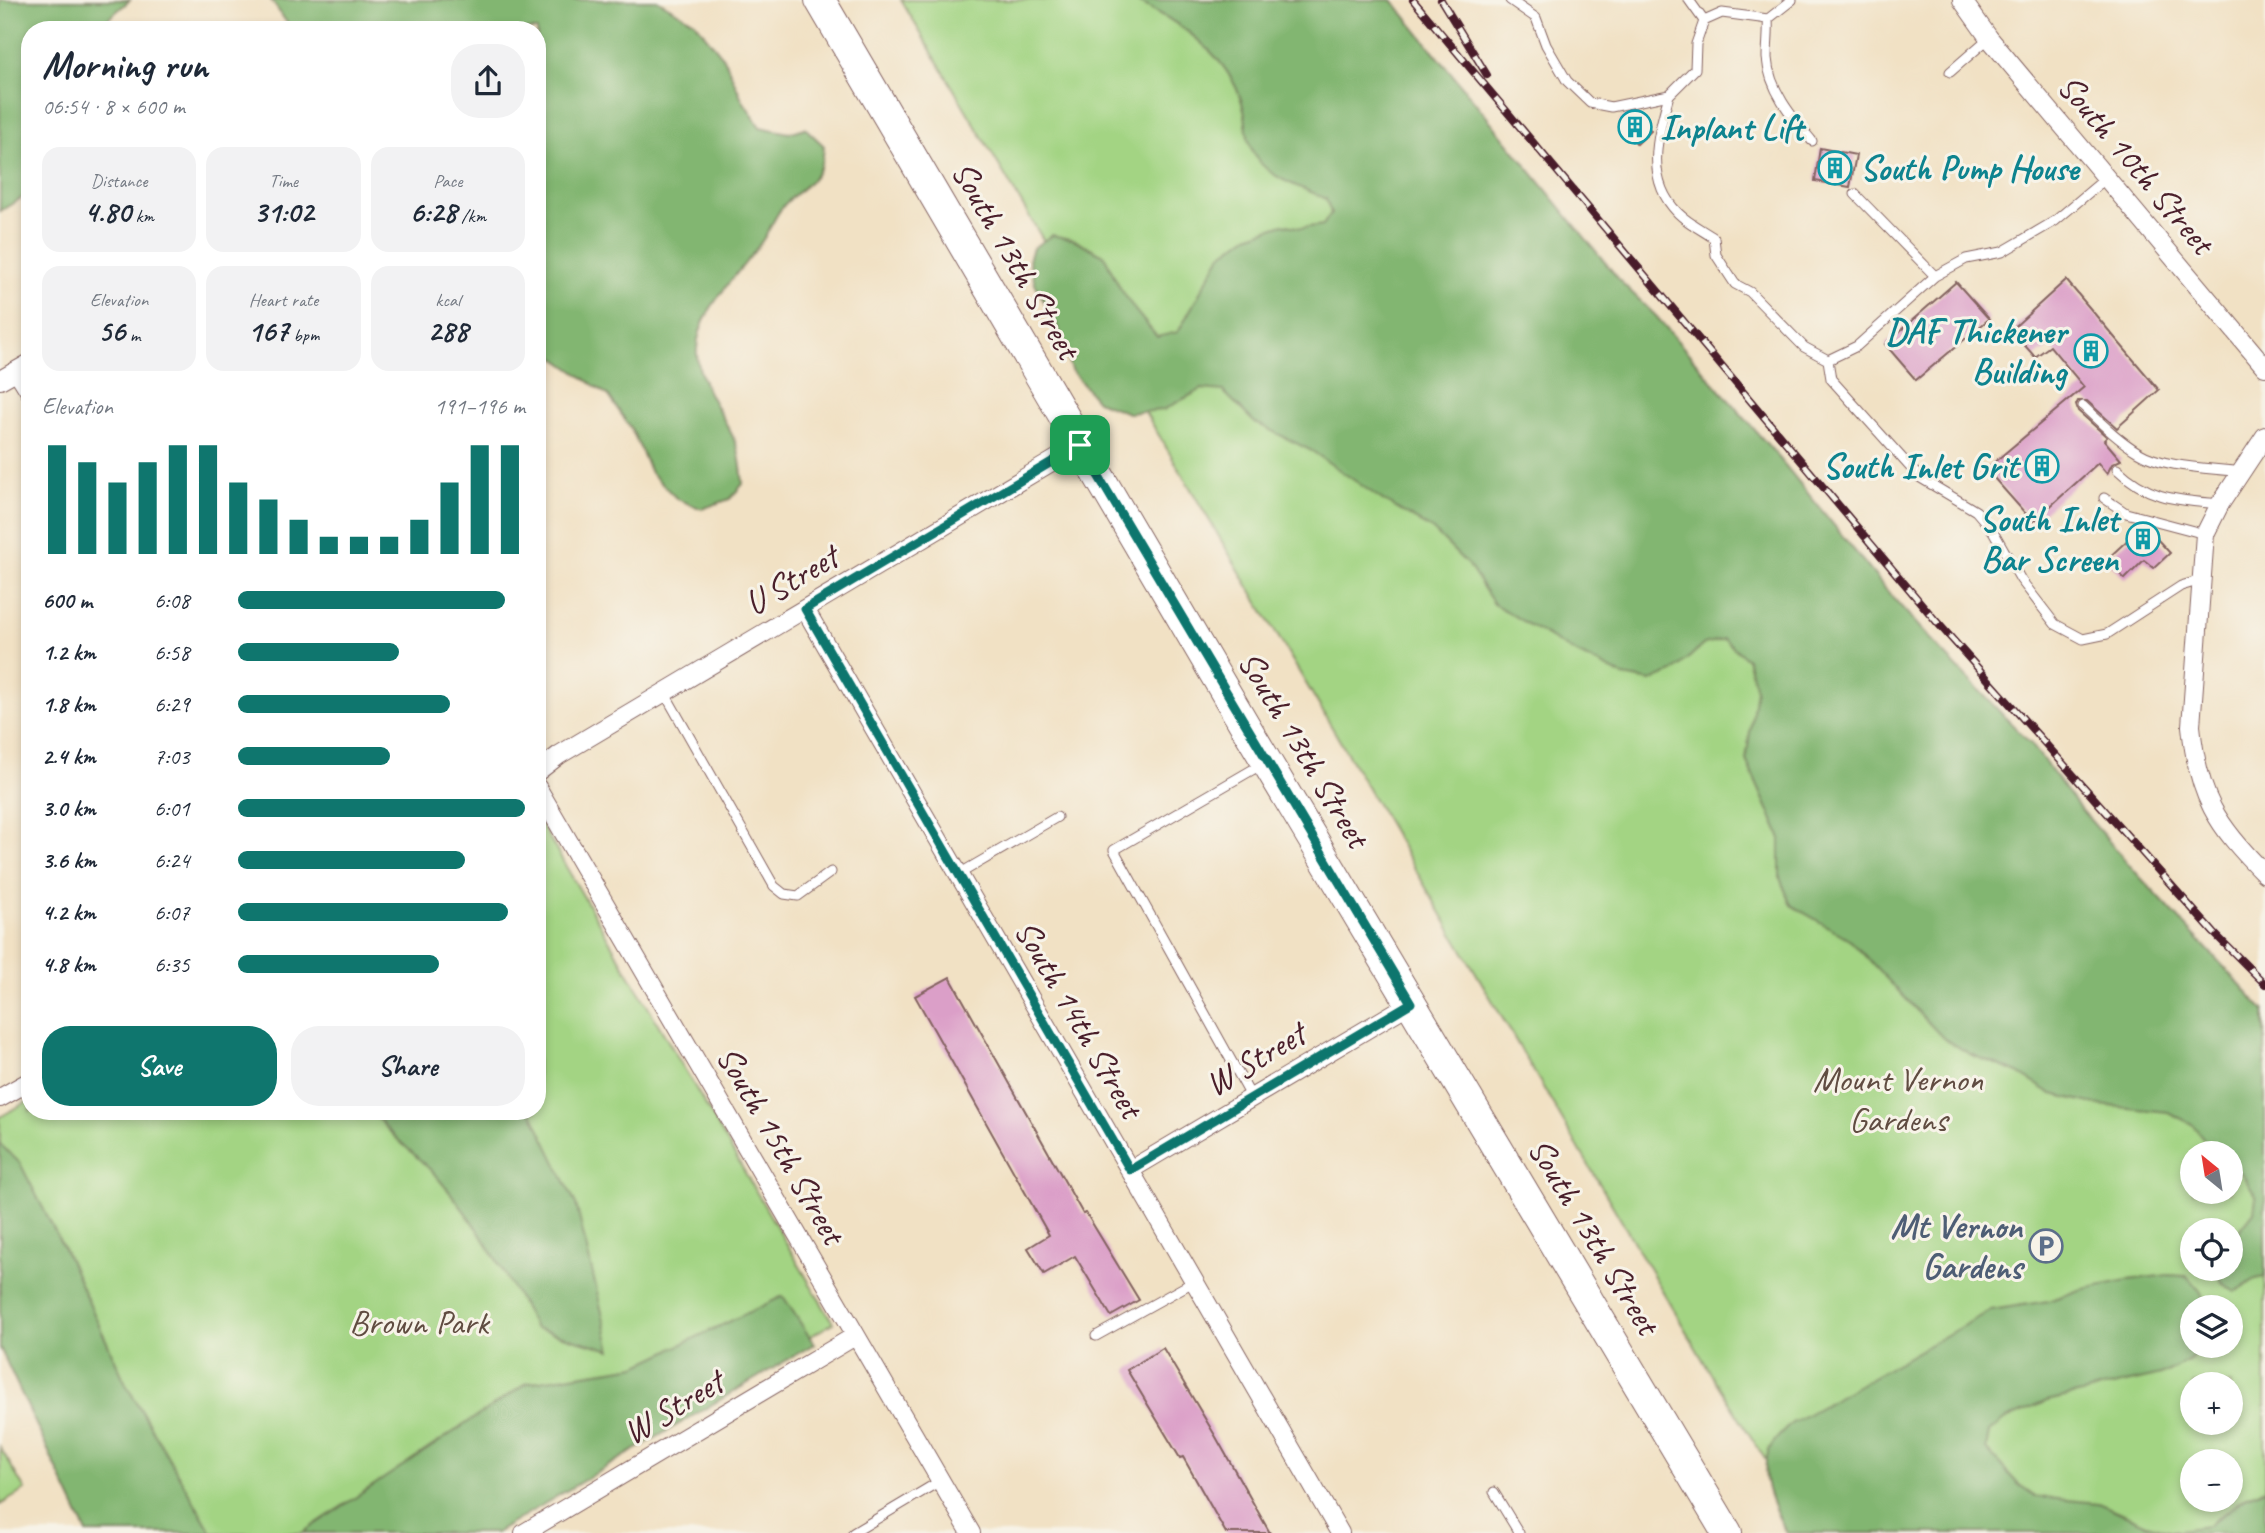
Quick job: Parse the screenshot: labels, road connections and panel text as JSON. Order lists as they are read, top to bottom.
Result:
{
  "streets": {
    "main road": ["South 13th Street"],
    "street": [
      "South 10th Street",
      "U Street",
      "South 14th Street",
      "W Street",
      "South 15th Street"
    ]
  },
  "crossings": [
    ["South 13th Street", "U Street"],
    ["South 13th Street", "W Street"],
    ["U Street", "South 14th Street"],
    ["South 14th Street", "W Street"],
    ["W Street", "South 15th Street"]
  ],
  "parks": ["Mount Vernon Gardens", "Brown Park"],
  "places": {
    "building": [
      "Inplant Lift",
      "South Pump House",
      "DAF Thickener Building",
      "South Inlet Grit",
      "South Inlet Bar Screen"
    ],
    "parking": ["Mt Vernon Gardens"]
  },
  "north": "top left",
  "page": {
    "heading": ["Morning run", "06:54 · 8 × 600 m"],
    "stats": [
      ["Distance", "4.80 km"],
      ["Time", "31:02"],
      ["Pace", "6:28 /km"],
      ["Elevation", "56 m"],
      ["Heart rate", "167 bpm"],
      ["kcal", "288"]
    ],
    "chart": ["Elevation", "191–196 m"],
    "list": [
      {
        "name": "600 m",
        "note": "6:08"
      },
      {
        "name": "1.2 km",
        "note": "6:58"
      },
      {
        "name": "1.8 km",
        "note": "6:29"
      },
      {
        "name": "2.4 km",
        "note": "7:03"
      },
      {
        "name": "3.0 km",
        "note": "6:01"
      },
      {
        "name": "3.6 km",
        "note": "6:24"
      },
      {
        "name": "4.2 km",
        "note": "6:07"
      },
      {
        "name": "4.8 km",
        "note": "6:35"
      }
    ],
    "buttons": ["Save", "Share"],
    "map_buttons": ["+", "−"]
  }
}
